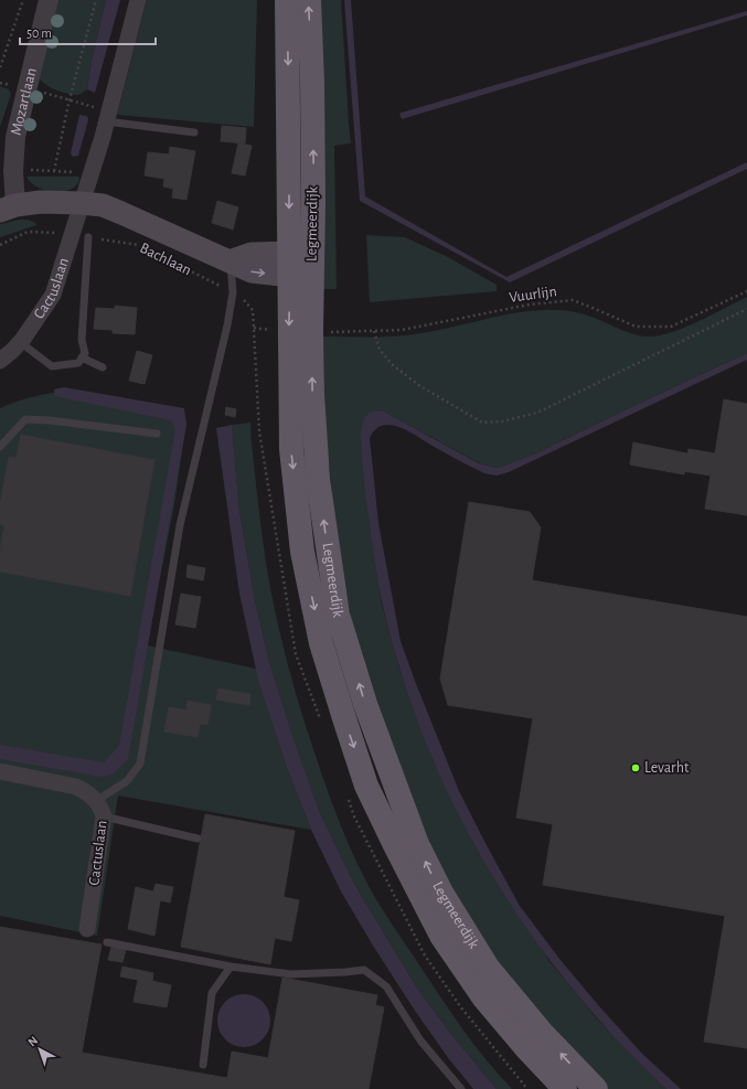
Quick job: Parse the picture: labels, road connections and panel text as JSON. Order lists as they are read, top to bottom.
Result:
{
  "streets": {
    "main road": ["Legmeerdijk", "Bachlaan"],
    "street": ["Mozartlaan", "Cactuslaan"],
    "path": ["Vuurlijn"]
  },
  "crossings": [
    ["Mozartlaan", "Bachlaan"],
    ["Legmeerdijk", "Bachlaan"],
    ["Legmeerdijk", "Vuurlijn"],
    ["Bachlaan", "Cactuslaan"]
  ],
  "places": ["Levarht"],
  "scale_bar": "50 m",
  "north": "top left"
}
